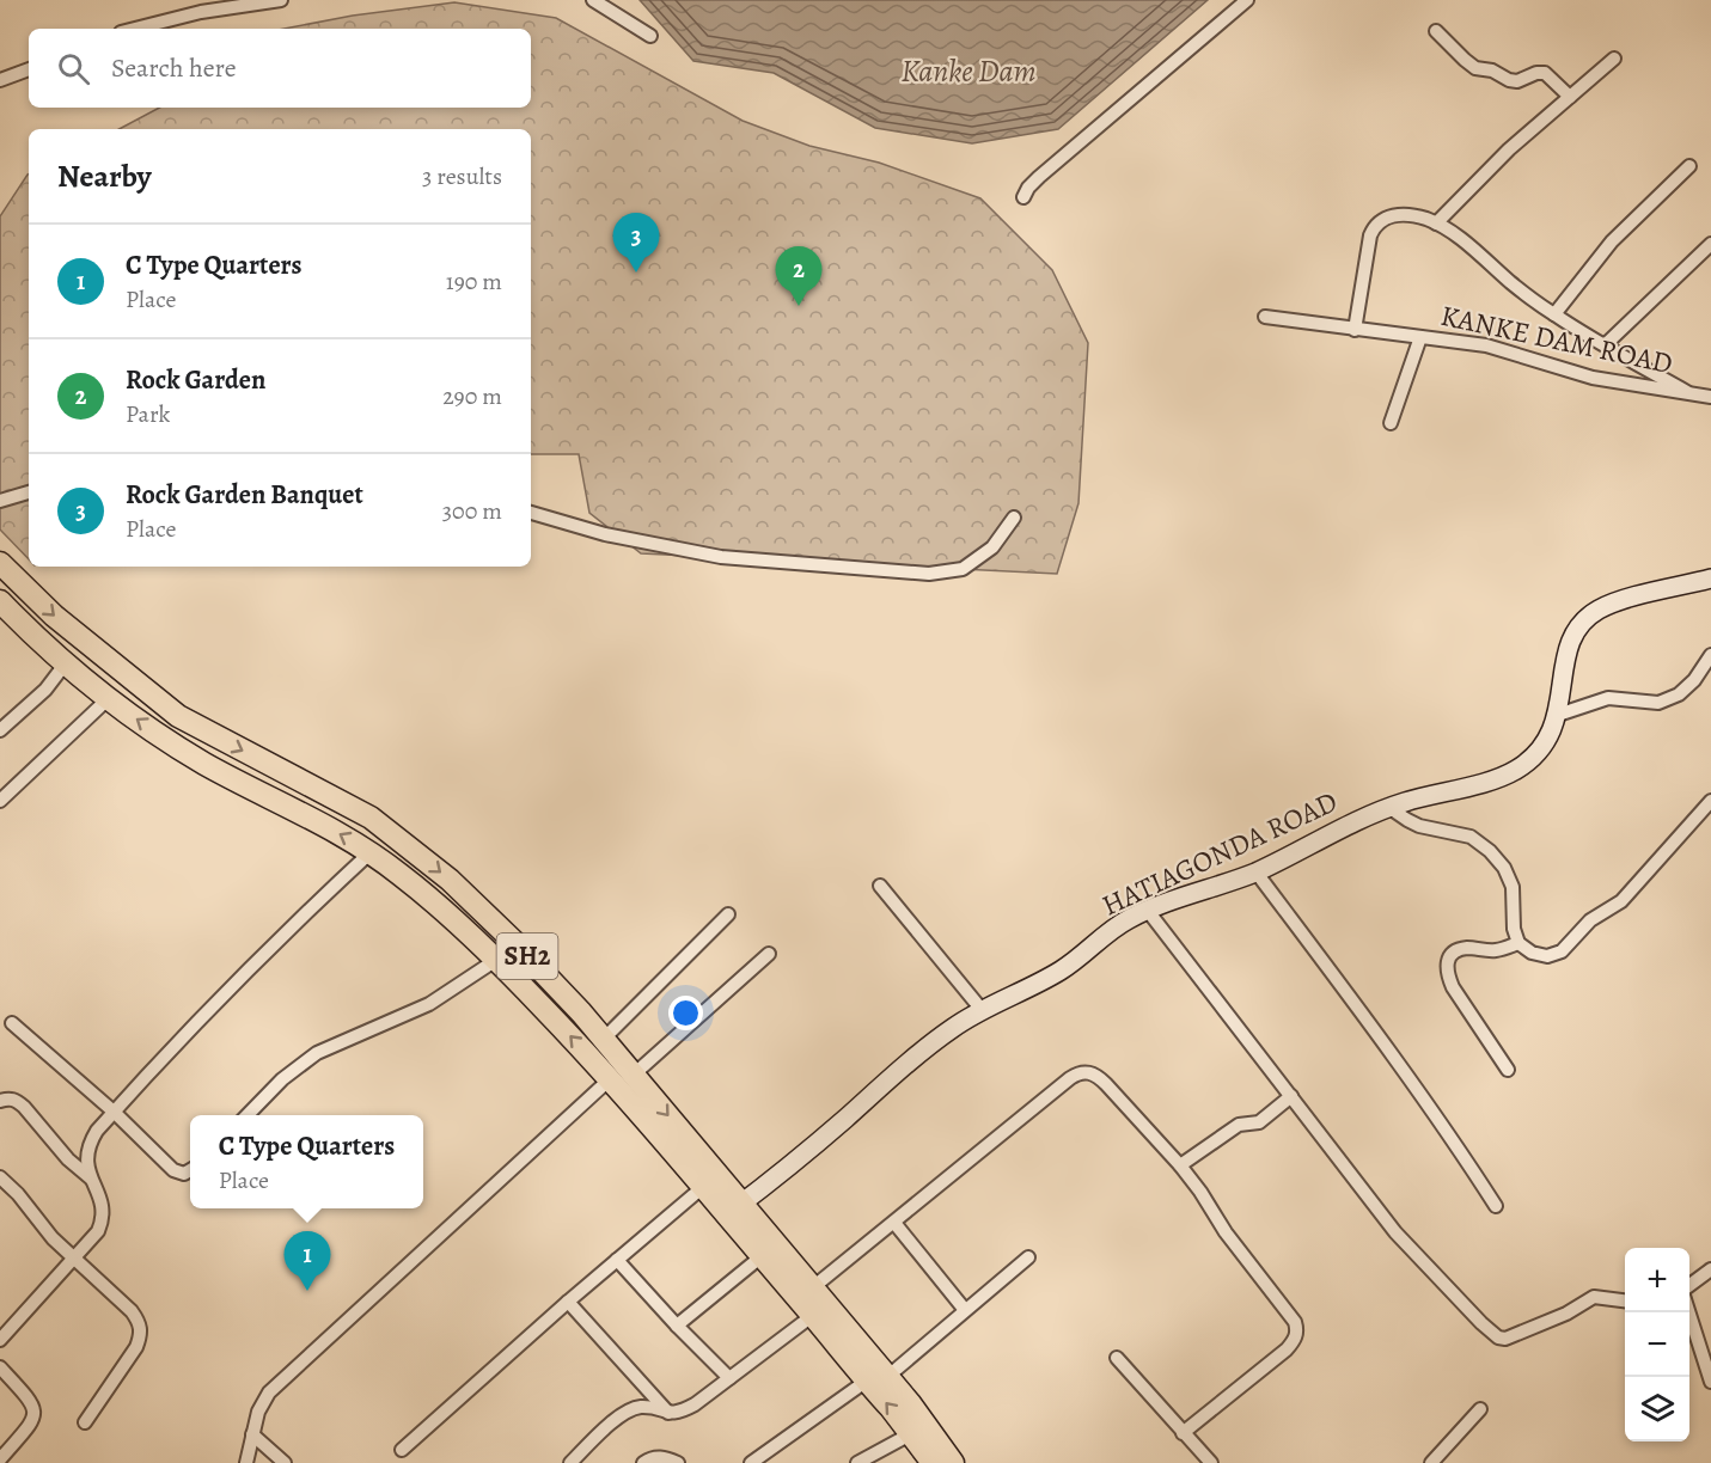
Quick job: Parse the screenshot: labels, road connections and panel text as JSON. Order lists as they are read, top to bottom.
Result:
{
  "streets": {
    "main road": ["SH2"],
    "street": ["KANKE DAM ROAD", "HATIAGONDA ROAD"]
  },
  "crossings": [
    ["HATIAGONDA ROAD", "SH2"]
  ],
  "water": ["Kanke Dam"],
  "page": {
    "search": "Search here",
    "heading": ["Nearby", "3 results"],
    "pins": ["3", "2", "1"],
    "list": [
      {
        "mark": "1",
        "name": "C Type Quarters",
        "note": "Place",
        "value": "190 m"
      },
      {
        "mark": "2",
        "name": "Rock Garden",
        "note": "Park",
        "value": "290 m"
      },
      {
        "mark": "3",
        "name": "Rock Garden Banquet",
        "note": "Place",
        "value": "300 m"
      }
    ],
    "popup": ["C Type Quarters", "Place"],
    "map_buttons": ["+", "−"]
  }
}
